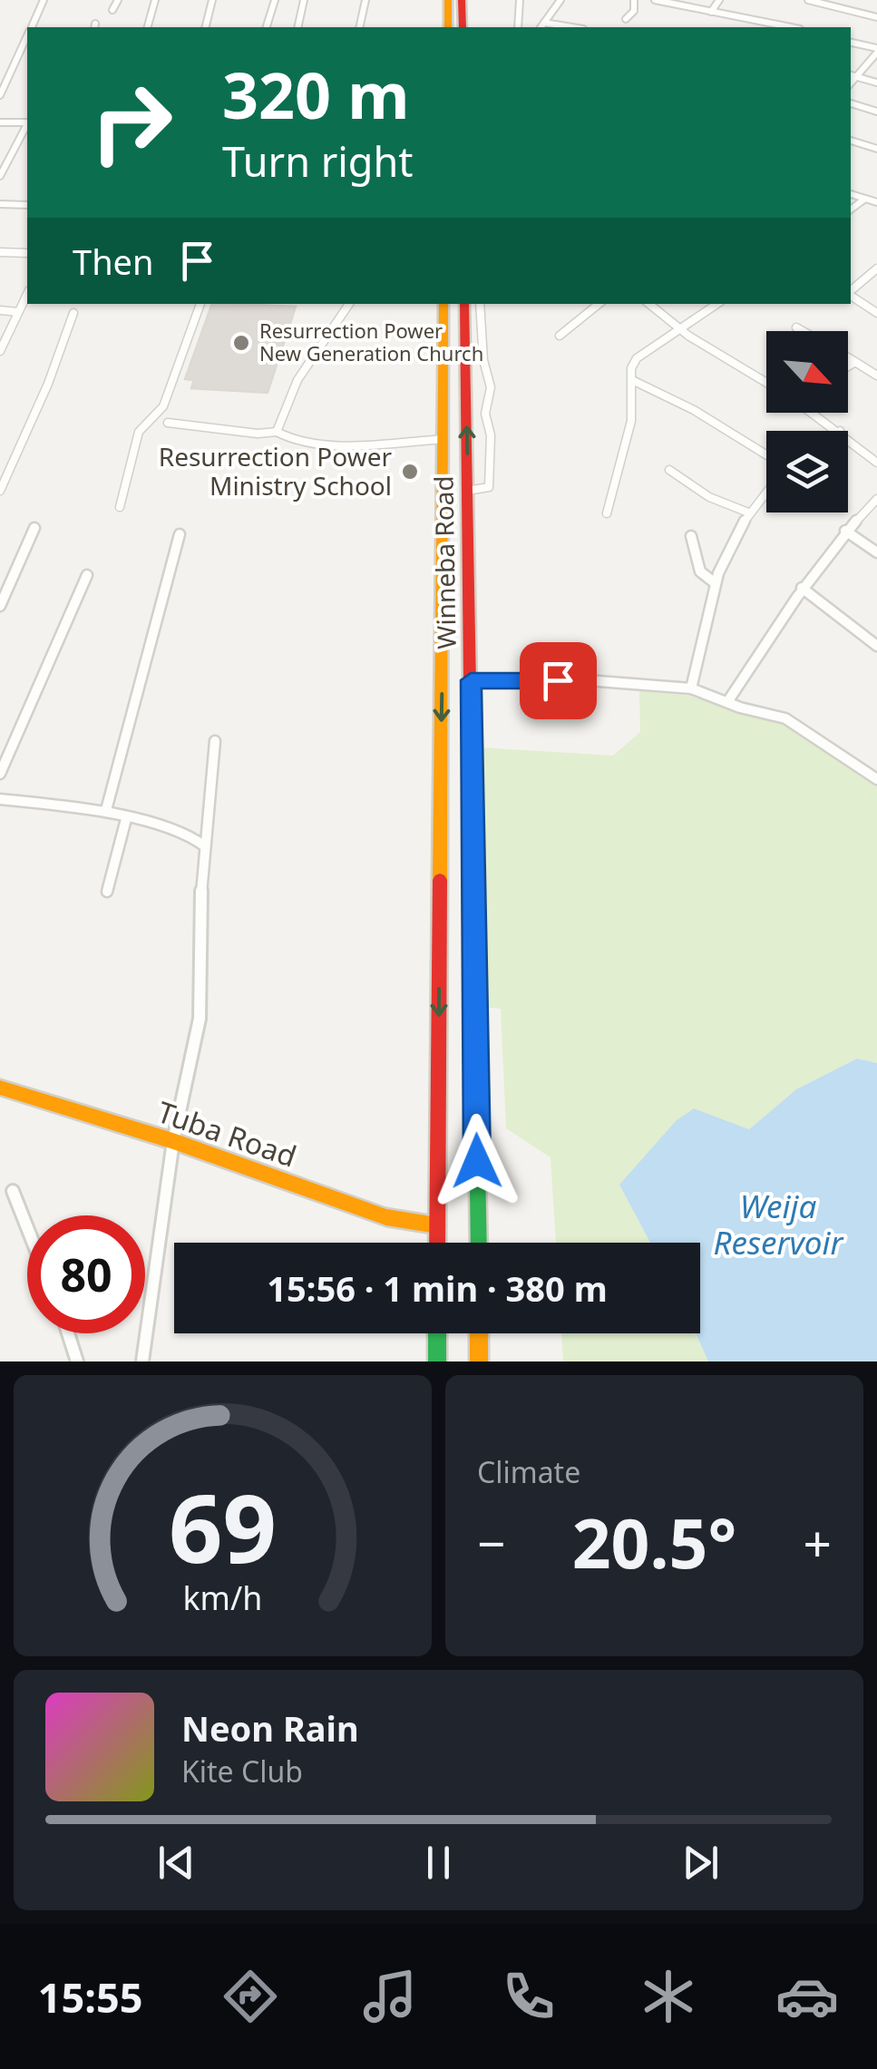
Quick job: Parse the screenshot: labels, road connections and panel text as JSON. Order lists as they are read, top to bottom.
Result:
{
  "streets": {
    "main road": ["Winneba Road", "Tuba Road"]
  },
  "crossings": [
    ["Winneba Road", "Tuba Road"]
  ],
  "water": ["Weija Reservoir"],
  "places": ["Resurrection Power New Generation Church", "Resurrection Power Ministry School"],
  "north": "bottom right",
  "page": {
    "turn": ["320 m", "Turn right"],
    "then": "Then",
    "limit": "80",
    "trip": "15:56 · 1 min · 380 m",
    "tile": "Climate",
    "heat": ["−", "20.5°", "+"],
    "song": ["Neon Rain", "Kite Club"],
    "tabs": "15:55",
    "gauge": ["69", "km/h"]
  }
}
